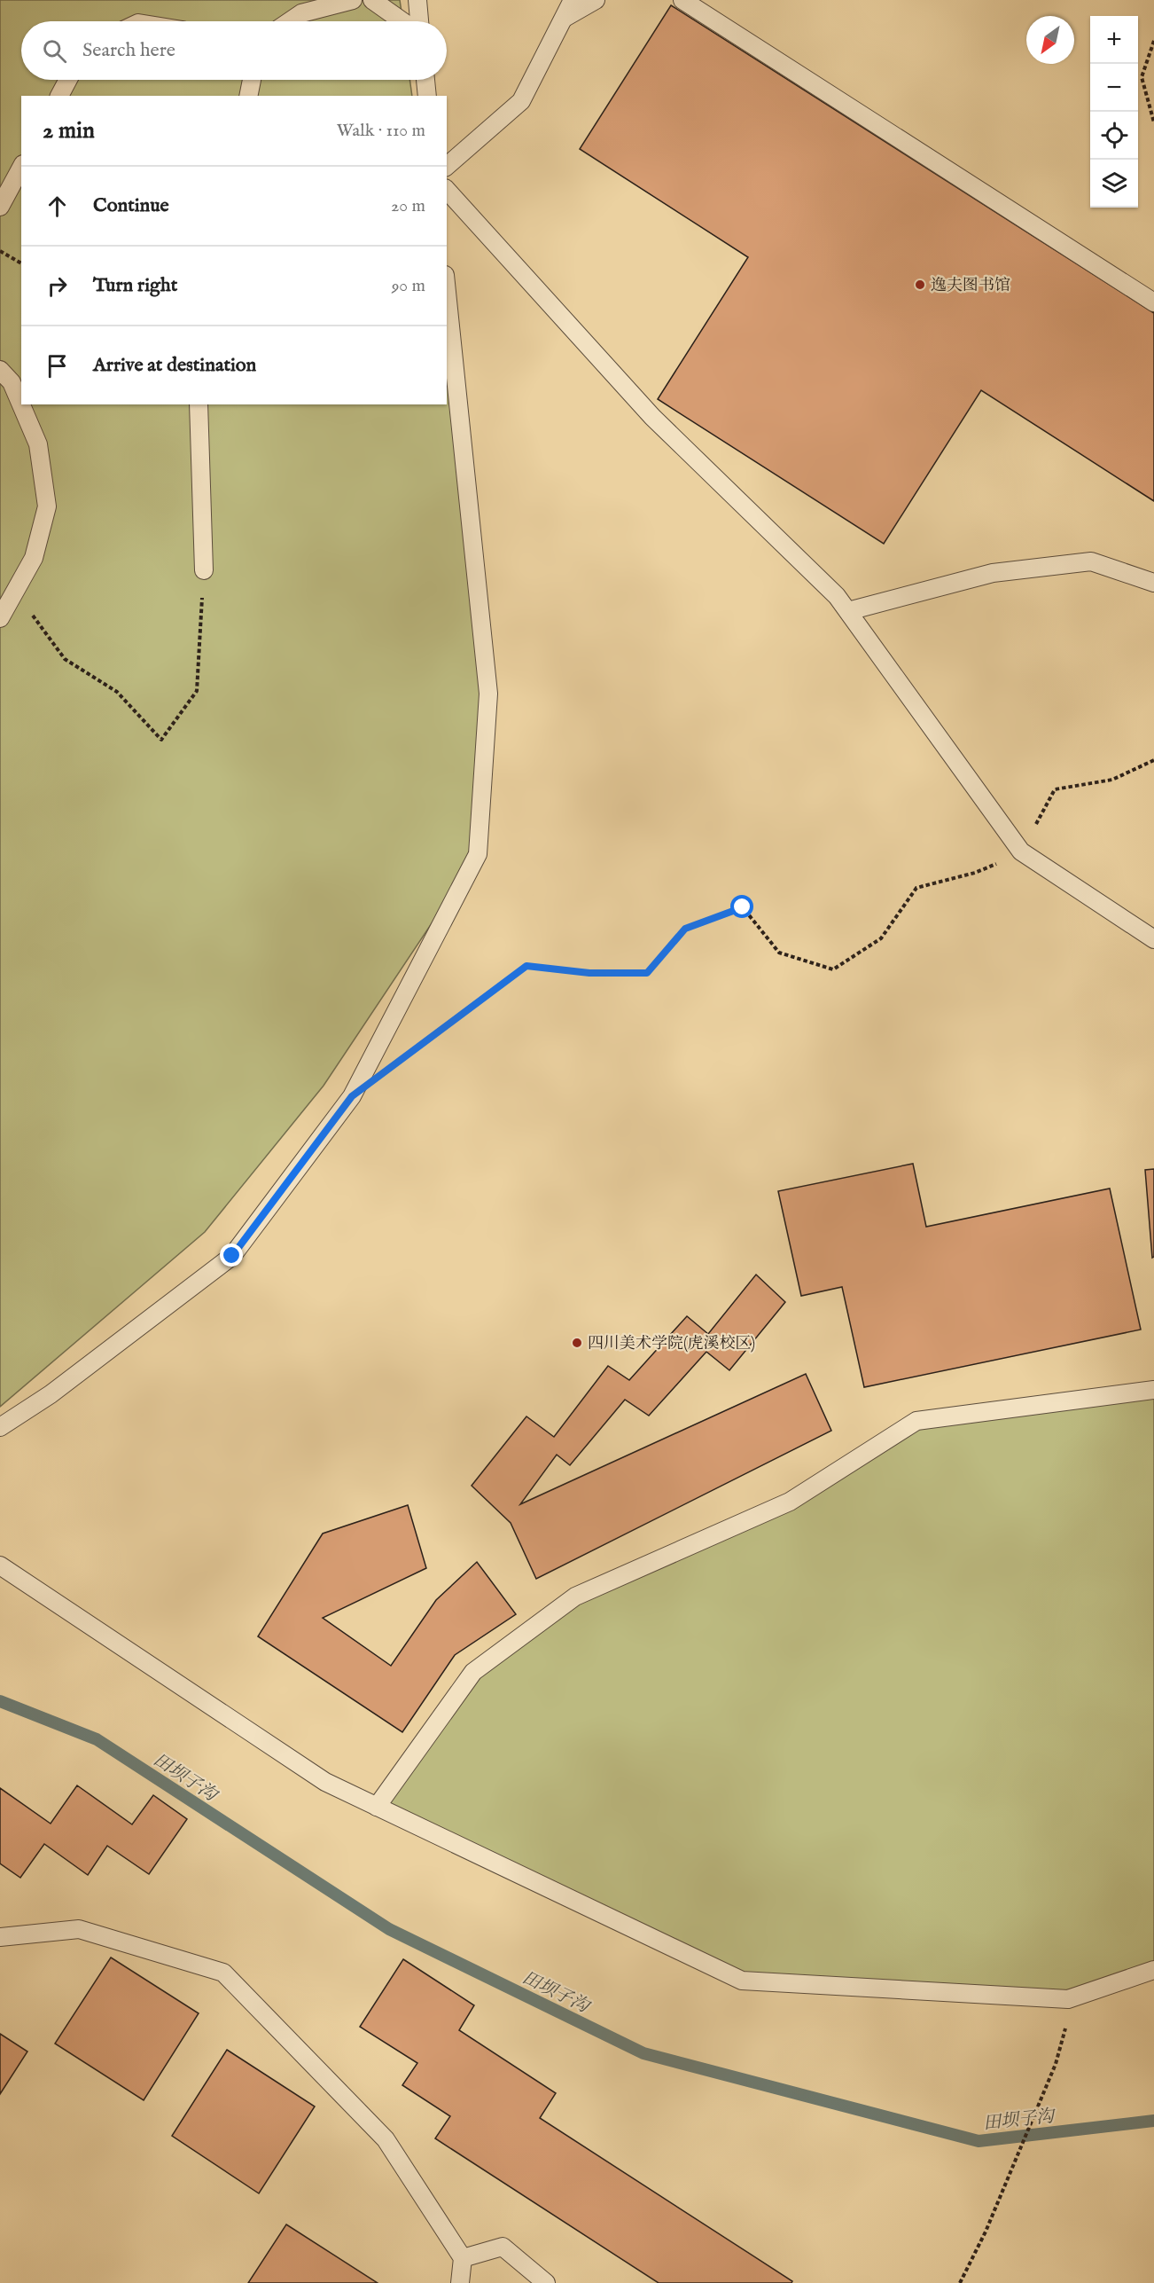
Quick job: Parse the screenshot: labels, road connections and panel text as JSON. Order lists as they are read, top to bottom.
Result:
{
  "water": ["田坝子沟"],
  "places": ["逸夫图书馆", "四川美术学院(虎溪校区)"],
  "north": "bottom left",
  "page": {
    "map_buttons": ["+", "−"],
    "search": "Search here",
    "heading": ["2 min", "Walk · 110 m"],
    "list": [
      ["Continue", "20 m"],
      ["Turn right", "90 m"],
      "Arrive at destination"
    ]
  }
}
